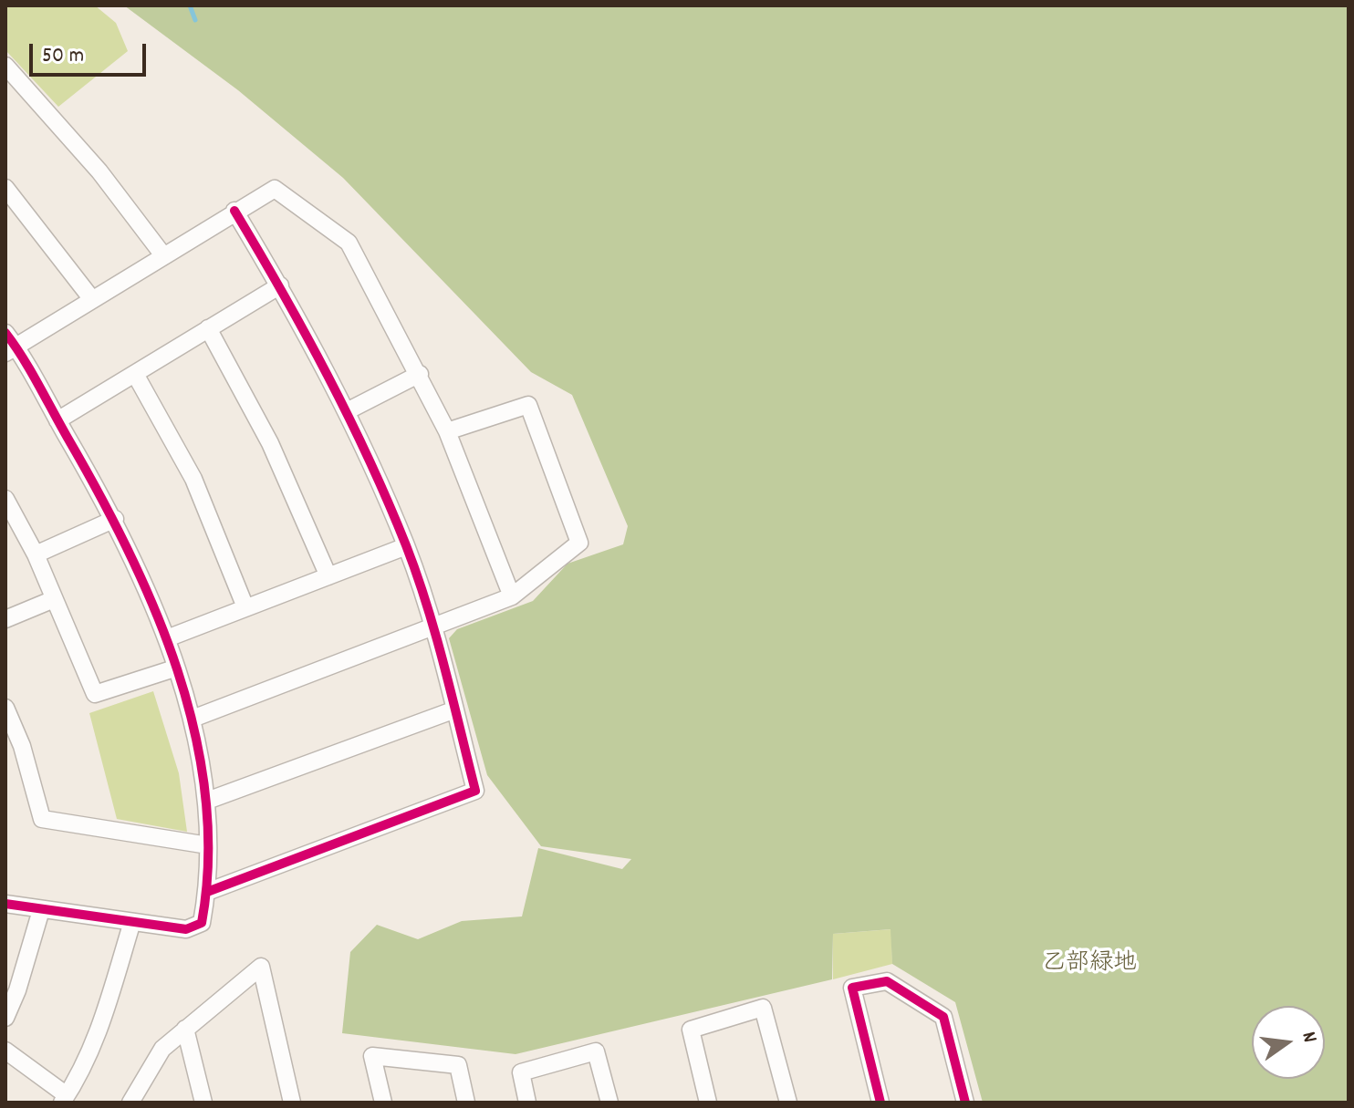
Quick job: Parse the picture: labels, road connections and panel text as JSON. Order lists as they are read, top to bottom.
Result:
{
  "parks": ["乙部緑地"],
  "scale_bar": "50 m",
  "north": "right"
}
